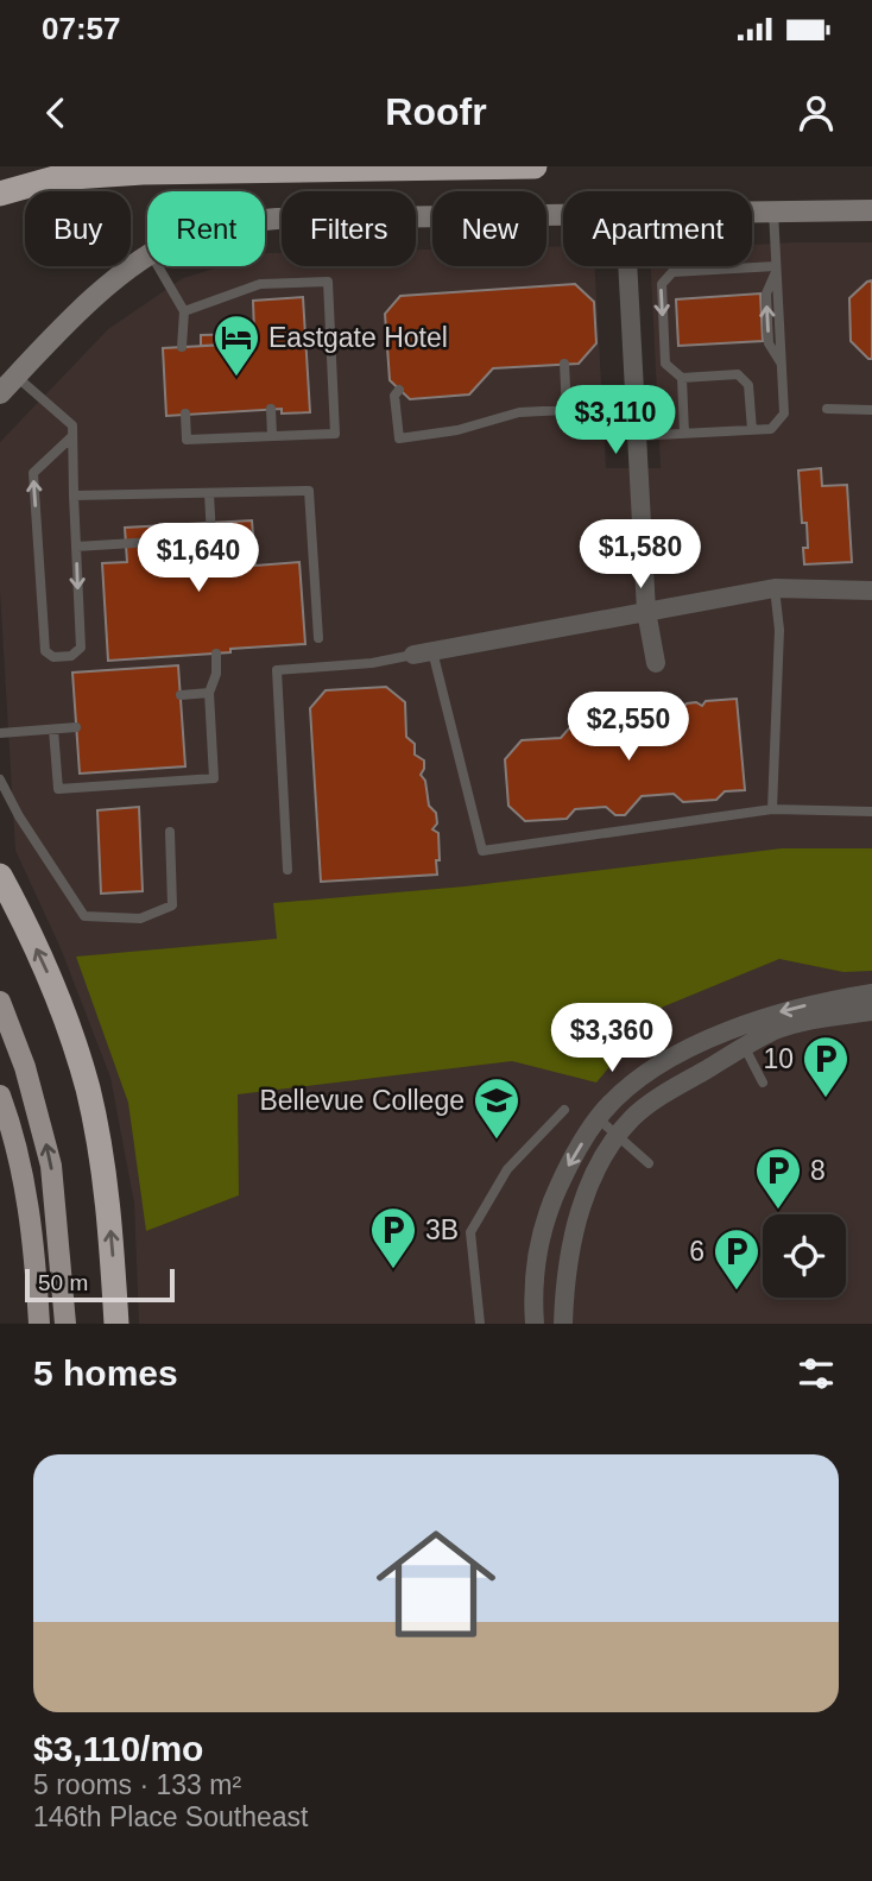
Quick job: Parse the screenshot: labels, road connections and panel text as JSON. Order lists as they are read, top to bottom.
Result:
{
  "places": {
    "hotel": ["Eastgate Hotel"],
    "parking": [
      "10",
      "8",
      "3B",
      "6"
    ],
    "school or university": ["Bellevue College"]
  },
  "scale_bar": "50 m",
  "page": {
    "status": "07:57",
    "header": "Roofr",
    "chip": [
      "Buy",
      "Rent",
      "Filters",
      "New",
      "Apartment"
    ],
    "price": [
      "$3,110",
      "$1,580",
      "$1,640",
      "$2,550",
      "$3,360"
    ],
    "scale": "50 m",
    "heading": "5 homes",
    "list": [
      {
        "name": "$3,110/mo",
        "note": "5 rooms · 133 m² · 146th Place Southeast"
      }
    ]
  }
}
